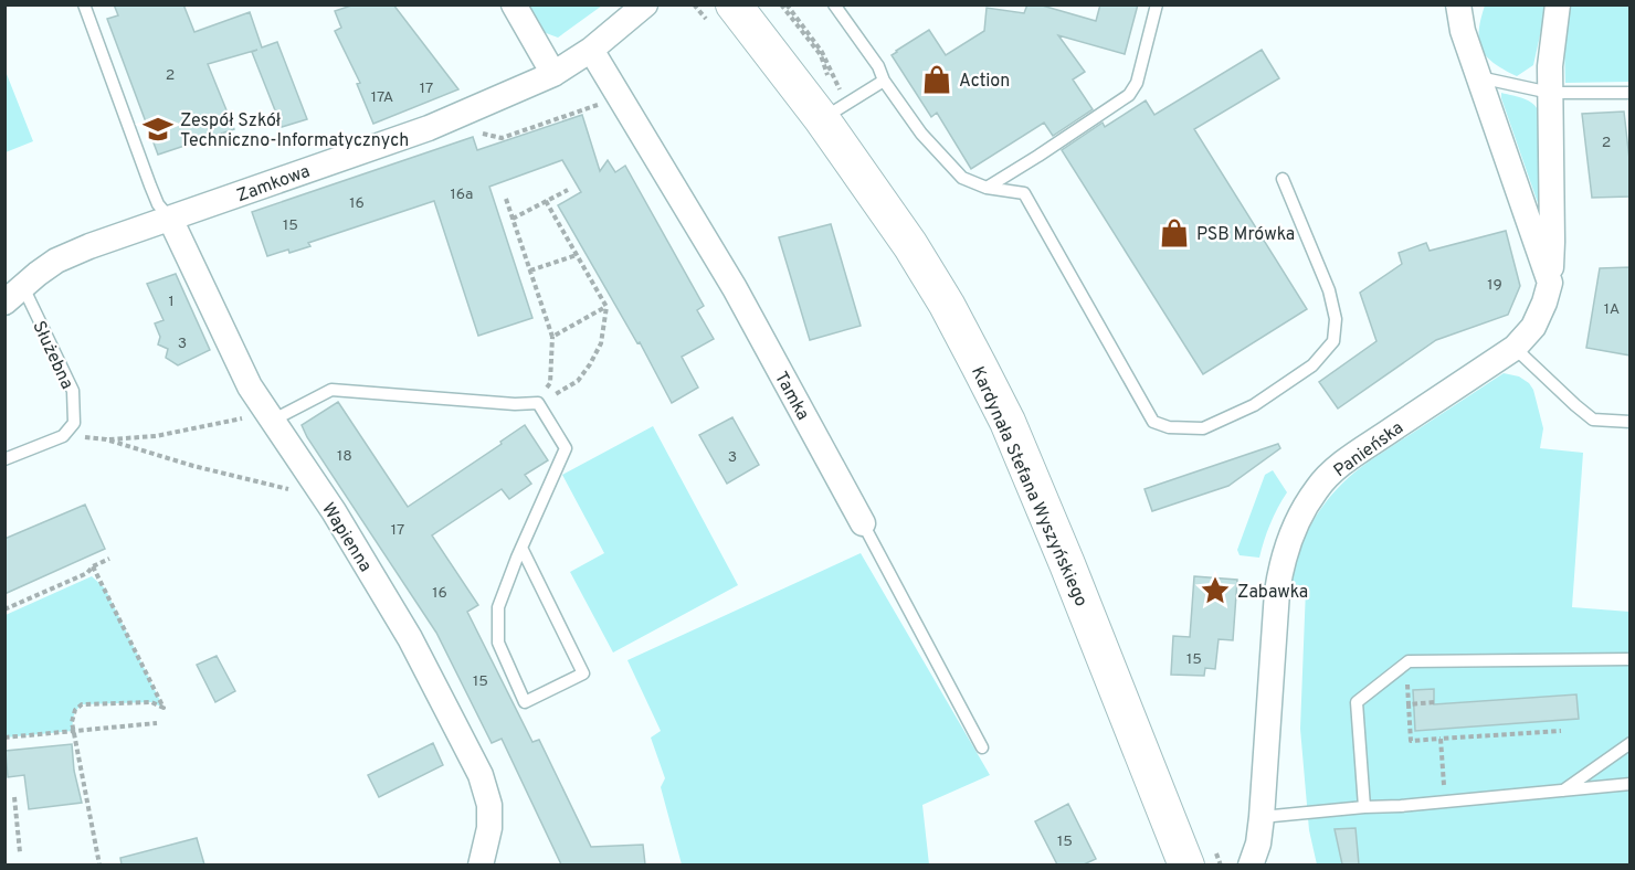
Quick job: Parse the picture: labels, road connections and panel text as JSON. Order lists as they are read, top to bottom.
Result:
{
  "streets": {
    "main road": ["Kardynała Stefana Wyszyńskiego"],
    "street": [
      "Zamkowa",
      "Tamka",
      "Panieńska",
      "Wapienna"
    ],
    "lane": ["Służebna"]
  },
  "crossings": [
    ["Zamkowa", "Służebna"],
    ["Zamkowa", "Tamka"],
    ["Zamkowa", "Wapienna"]
  ],
  "places": {
    "shop": ["Action", "PSB Mrówka"],
    "school or university": ["Zespół Szkół Techniczno-Informatycznych"],
    "place": ["Zabawka"]
  },
  "house_numbers": [
    "2",
    "17",
    "17A",
    "2",
    "16a",
    "16",
    "15",
    "19",
    "1",
    "1A",
    "3",
    "18",
    "3",
    "17",
    "16",
    "15",
    "15",
    "15"
  ]
}
